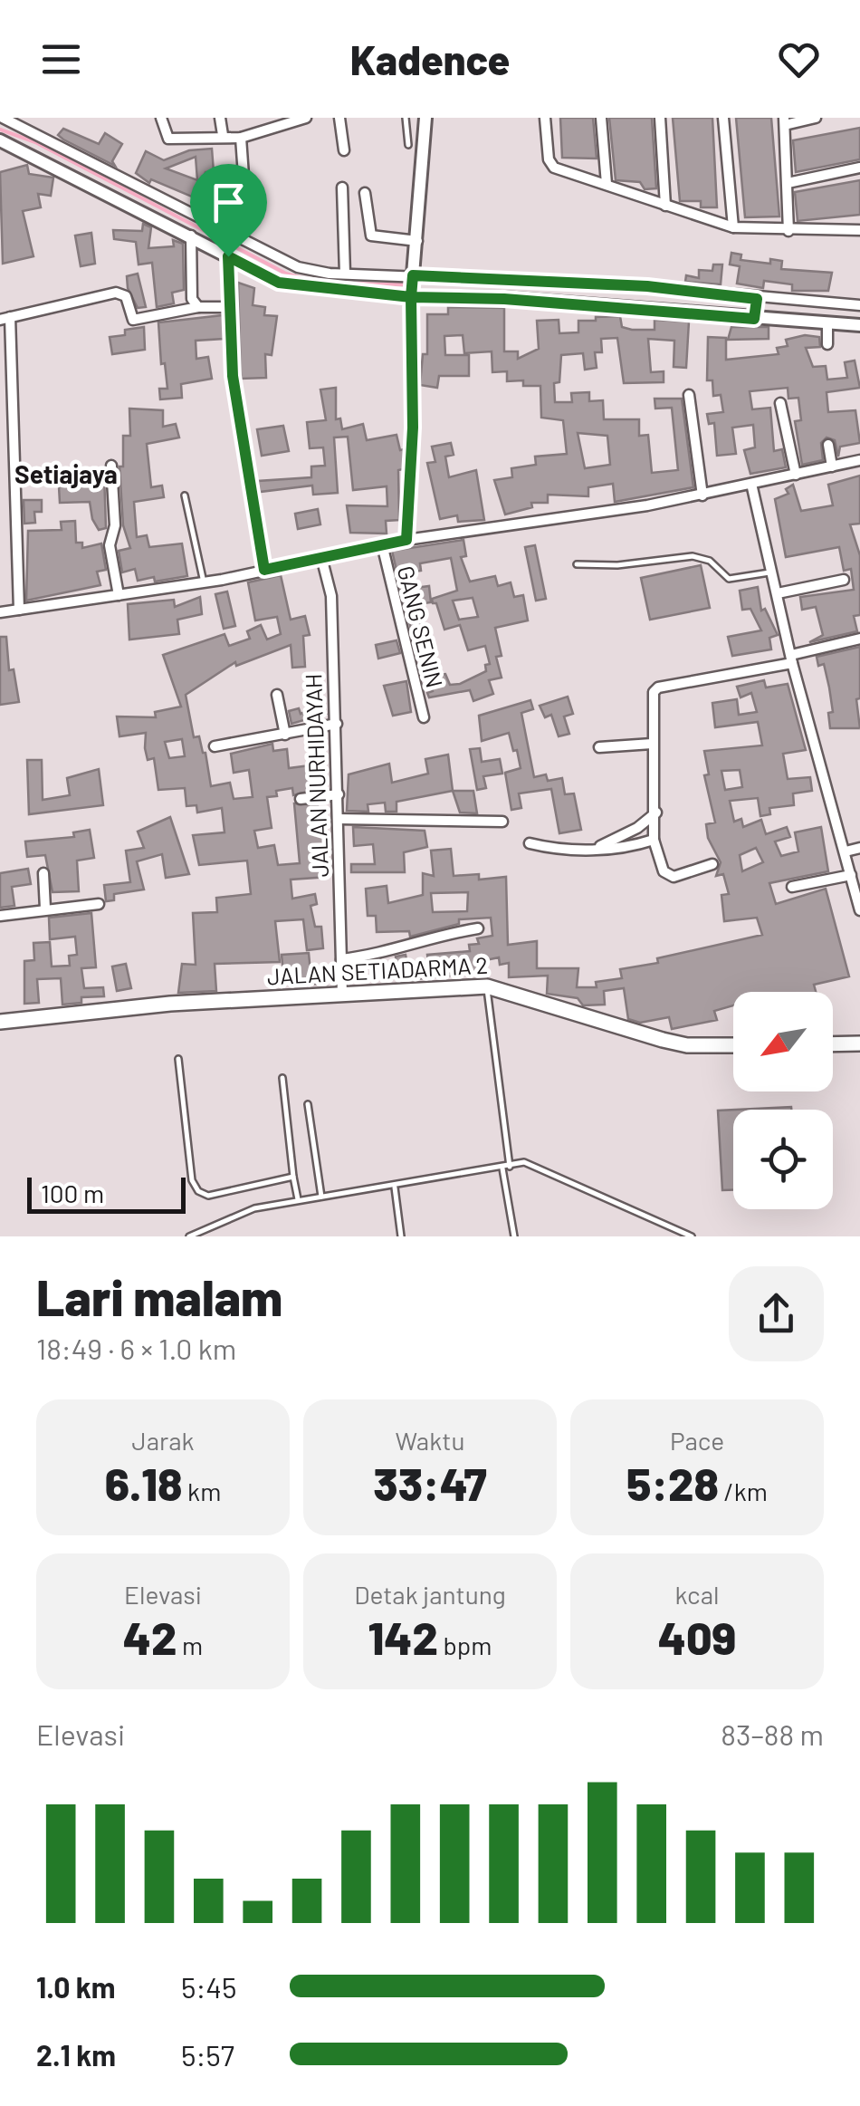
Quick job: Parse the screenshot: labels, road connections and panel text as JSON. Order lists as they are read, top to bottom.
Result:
{
  "streets": {
    "main road": ["JALAN SETIADARMA 2"],
    "street": ["GANG SENIN", "JALAN NURHIDAYAH"]
  },
  "crossings": [
    ["JALAN NURHIDAYAH", "JALAN SETIADARMA 2"]
  ],
  "districts": ["Setiajaya"],
  "scale_bar": "100 m",
  "north": "bottom left",
  "page": {
    "header": "Kadence",
    "scale": "100 m",
    "heading": ["Lari malam", "18:49 · 6 × 1.0 km"],
    "stats": [
      ["Jarak", "6.18 km"],
      ["Waktu", "33:47"],
      ["Pace", "5:28 /km"],
      ["Elevasi", "42 m"],
      ["Detak jantung", "142 bpm"],
      ["kcal", "409"]
    ],
    "chart": ["Elevasi", "83–88 m"],
    "list": [
      {
        "name": "1.0 km",
        "note": "5:45"
      },
      {
        "name": "2.1 km",
        "note": "5:57"
      }
    ]
  }
}
